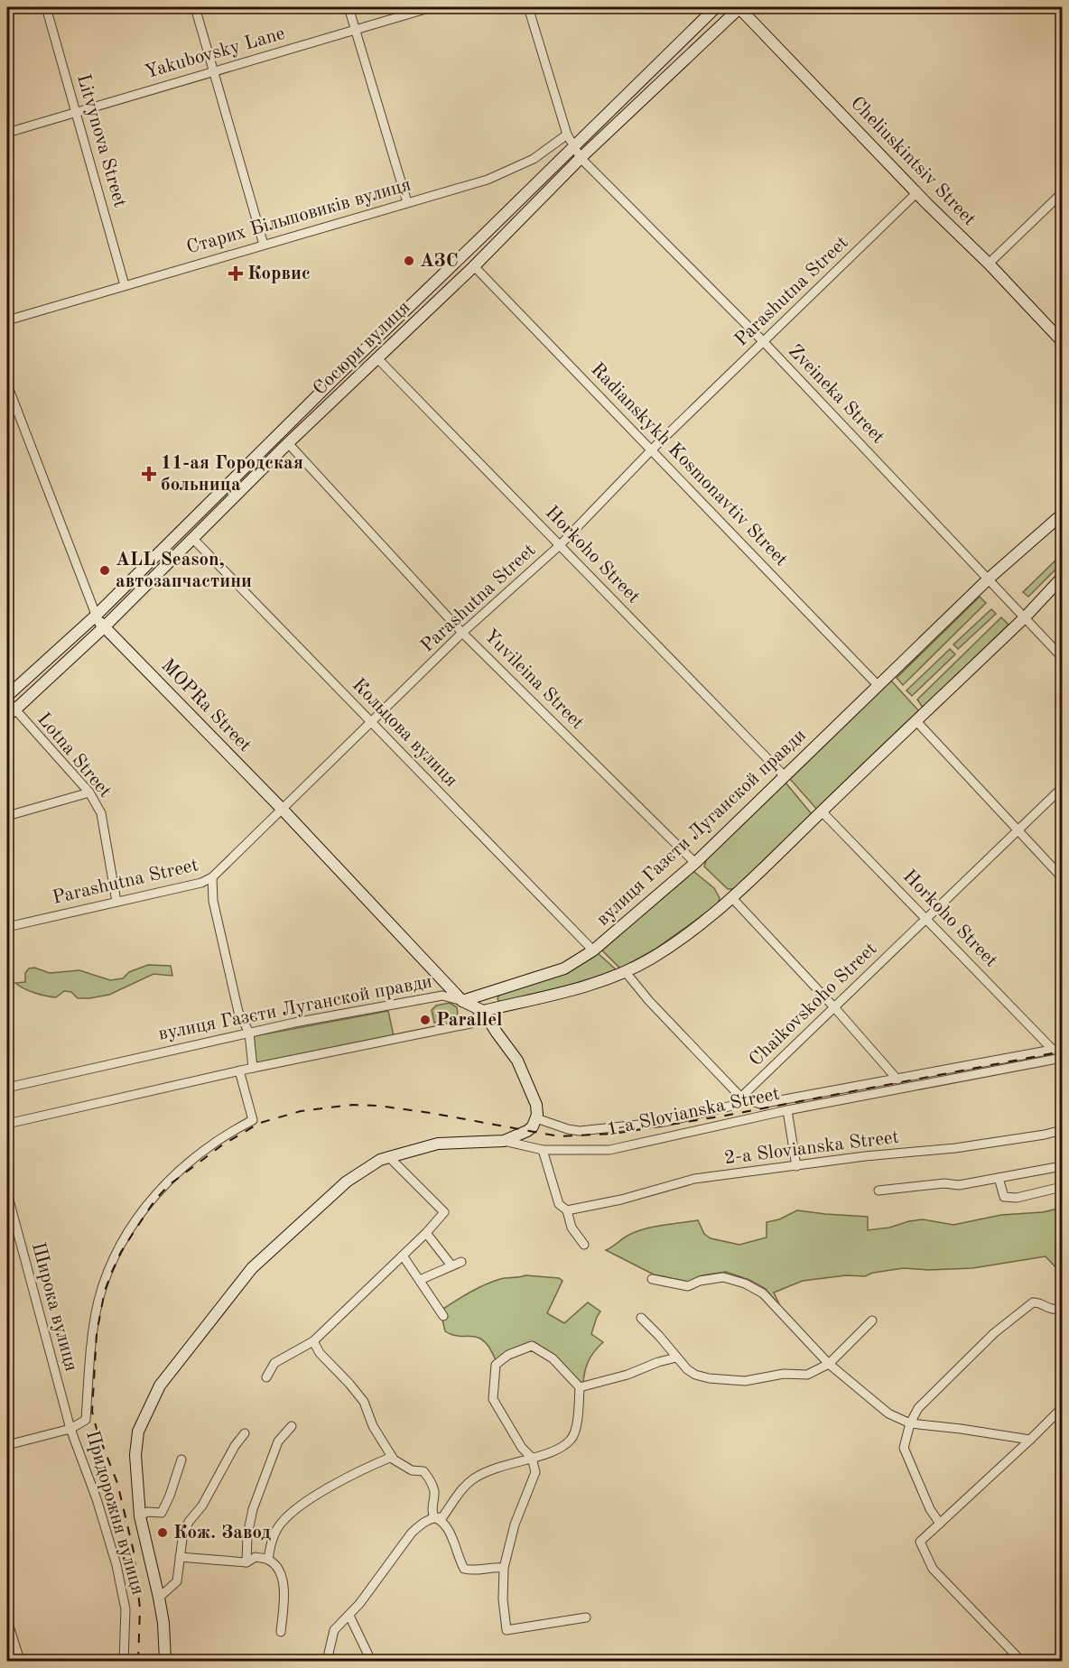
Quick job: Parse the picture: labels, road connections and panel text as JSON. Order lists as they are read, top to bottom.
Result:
{
  "streets": {
    "street": [
      "Yakubovsky Lane",
      "Litvynova Street",
      "Cheliuskintsiv Street",
      "Старих Більшовиків вулиця",
      "Parashutna Street",
      "Сосюри вулиця",
      "Zveineka Street",
      "Radianskykh Kosmonavtiv Street",
      "Horkoho Street",
      "Yuvileina Street",
      "MOPRa Street",
      "Кольцова вулиця",
      "Lotna Street",
      "вулиця Газєти Луганской правди",
      "Chaikovskoho Street",
      "1-a Slovianska Street",
      "2-a Slovianska Street",
      "Широка вулиця",
      "Придорожня вулиця"
    ]
  },
  "crossings": [
    ["Yakubovsky Lane", "Litvynova Street"],
    ["Litvynova Street", "Старих Більшовиків вулиця"],
    ["Cheliuskintsiv Street", "Parashutna Street"],
    ["Cheliuskintsiv Street", "Сосюри вулиця"],
    ["Parashutna Street", "Zveineka Street"],
    ["Parashutna Street", "Radianskykh Kosmonavtiv Street"],
    ["Parashutna Street", "Horkoho Street"],
    ["Parashutna Street", "Yuvileina Street"],
    ["Parashutna Street", "MOPRa Street"],
    ["Parashutna Street", "Кольцова вулиця"],
    ["Parashutna Street", "Lotna Street"],
    ["Сосюри вулиця", "Zveineka Street"],
    ["Сосюри вулиця", "Radianskykh Kosmonavtiv Street"],
    ["Сосюри вулиця", "Horkoho Street"],
    ["Сосюри вулиця", "Yuvileina Street"],
    ["Сосюри вулиця", "MOPRa Street"],
    ["Сосюри вулиця", "Кольцова вулиця"],
    ["Сосюри вулиця", "Lotna Street"],
    ["Zveineka Street", "вулиця Газєти Луганской правди"],
    ["Radianskykh Kosmonavtiv Street", "вулиця Газєти Луганской правди"],
    ["Horkoho Street", "вулиця Газєти Луганской правди"],
    ["Horkoho Street", "Chaikovskoho Street"],
    ["Yuvileina Street", "вулиця Газєти Луганской правди"],
    ["MOPRa Street", "вулиця Газєти Луганской правди"],
    ["Кольцова вулиця", "вулиця Газєти Луганской правди"],
    ["Широка вулиця", "Придорожня вулиця"]
  ],
  "places": {
    "other": [
      "АЗС",
      "ALL Season, автозапчастини",
      "Parallel",
      "Кож. Завод"
    ],
    "health": ["Корвис", "11-ая Городская больница"]
  }
}
